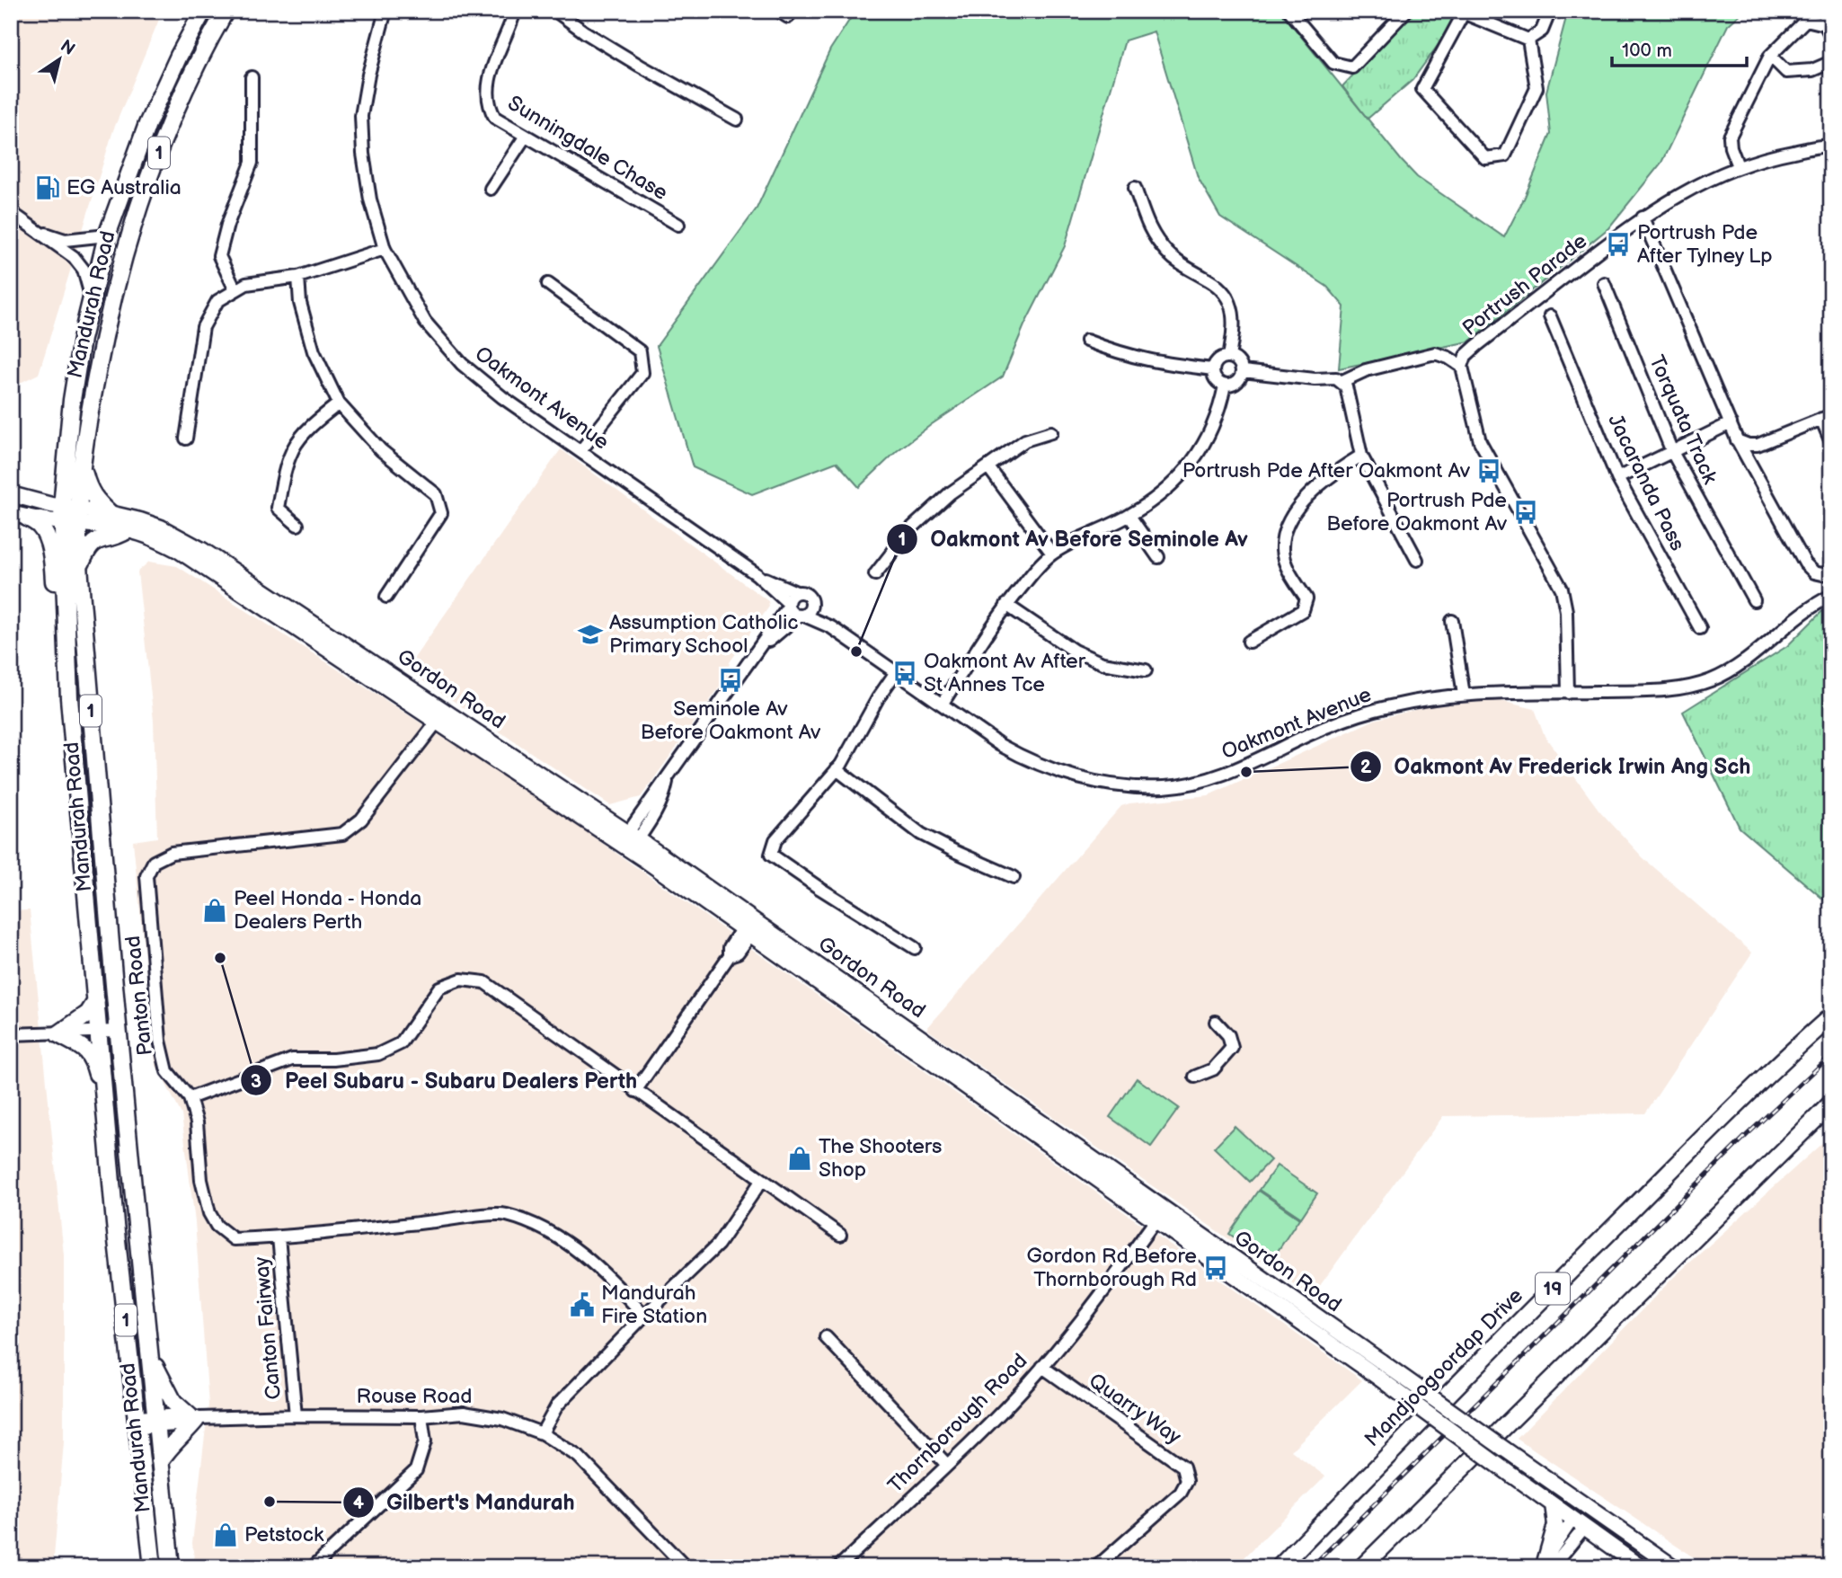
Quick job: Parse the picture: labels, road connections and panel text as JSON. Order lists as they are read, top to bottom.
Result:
{
  "streets": {
    "highway": [
      "1",
      "Mandurah Road",
      "19",
      "Mandjoogoordap Drive"
    ],
    "main road": ["Gordon Road"],
    "street": [
      "Sunningdale Chase",
      "Portrush Parade",
      "Oakmont Avenue",
      "Torquata Track",
      "Jacaranda Pass",
      "Panton Road",
      "Canton Fairway",
      "Rouse Road",
      "Quarry Way",
      "Thornborough Road"
    ]
  },
  "crossings": [
    ["Portrush Parade", "Oakmont Avenue"],
    ["Mandurah Road", "Gordon Road"],
    ["Mandurah Road", "Rouse Road"],
    ["Gordon Road", "Panton Road"],
    ["Gordon Road", "Thornborough Road"],
    ["Panton Road", "Canton Fairway"],
    ["Canton Fairway", "Rouse Road"],
    ["Quarry Way", "Thornborough Road"]
  ],
  "places": {
    "fuel station": ["EG Australia"],
    "bus stop": [
      "Portrush Pde After Tylney Lp",
      "Portrush Pde After Oakmont Av",
      "Portrush Pde Before Oakmont Av",
      "Oakmont Av After St Annes Tce",
      "Seminole Av Before Oakmont Av",
      "Gordon Rd Before Thornborough Rd"
    ],
    "school or university": ["Assumption Catholic Primary School"],
    "other": [
      "Oakmont Av Before Seminole Av",
      "Oakmont Av Frederick Irwin Ang Sch",
      "Peel Subaru - Subaru Dealers Perth",
      "Gilbert's Mandurah"
    ],
    "shop": ["Peel Honda - Honda Dealers Perth", "The Shooters Shop", "Petstock"],
    "public building": ["Mandurah Fire Station"]
  },
  "scale_bar": "100 m",
  "north": "top right"
}
